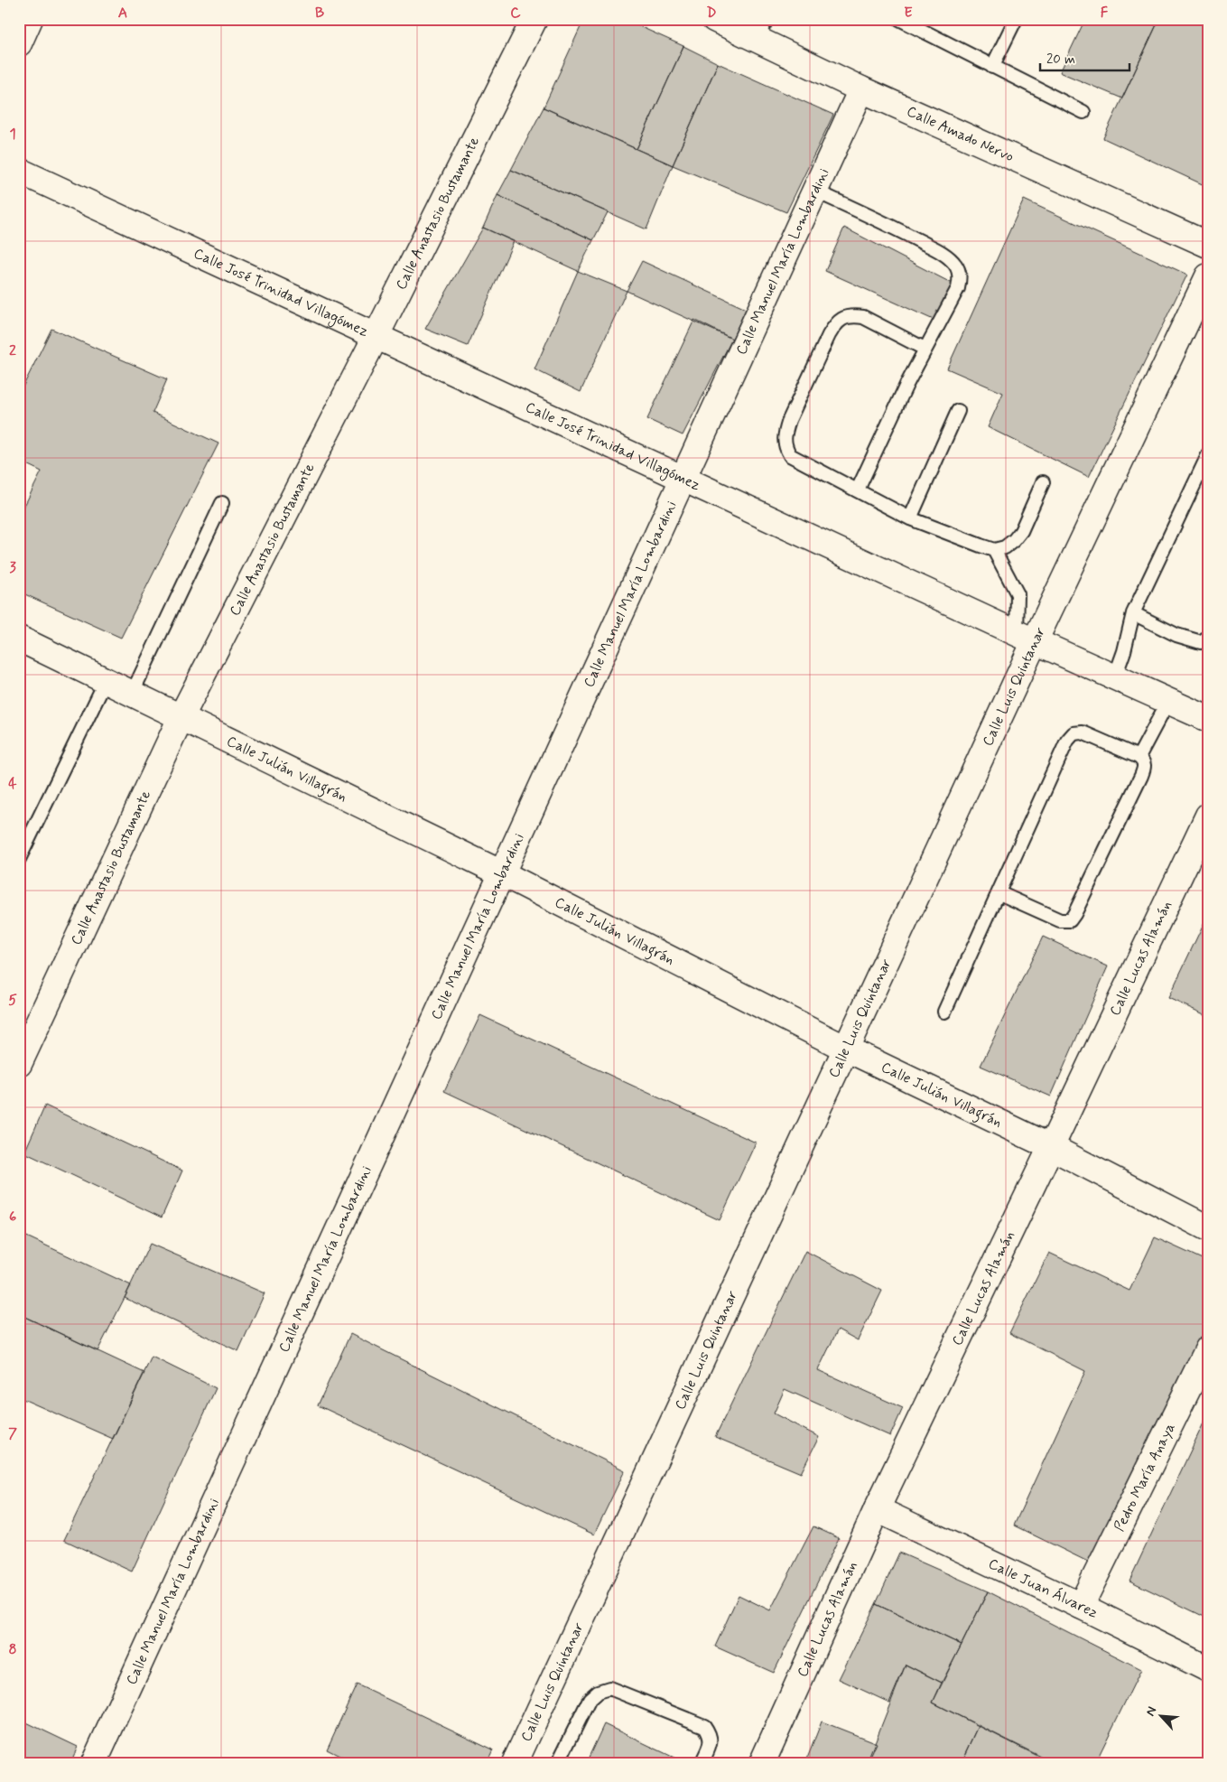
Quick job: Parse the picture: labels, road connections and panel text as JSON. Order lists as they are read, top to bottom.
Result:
{
  "streets": {
    "street": [
      "Calle Amado Nervo",
      "Calle Anastasio Bustamante",
      "Calle Manuel María Lombardini",
      "Calle José Trinidad Villagómez",
      "Calle Luis Quintanar",
      "Calle Julián Villagrán",
      "Calle Lucas Alamán",
      "Pedro María Anaya",
      "Calle Juan Álvarez"
    ]
  },
  "crossings": [
    ["Calle Amado Nervo", "Calle Manuel María Lombardini"],
    ["Calle Anastasio Bustamante", "Calle José Trinidad Villagómez"],
    ["Calle Anastasio Bustamante", "Calle Julián Villagrán"],
    ["Calle Manuel María Lombardini", "Calle José Trinidad Villagómez"],
    ["Calle Manuel María Lombardini", "Calle Julián Villagrán"],
    ["Calle José Trinidad Villagómez", "Calle Luis Quintanar"],
    ["Calle Luis Quintanar", "Calle Julián Villagrán"],
    ["Calle Julián Villagrán", "Calle Lucas Alamán"],
    ["Calle Lucas Alamán", "Calle Juan Álvarez"],
    ["Pedro María Anaya", "Calle Juan Álvarez"]
  ],
  "scale_bar": "20 m",
  "north": "top left",
  "grid": {
    "columns": [
      "A",
      "B",
      "C",
      "D",
      "E",
      "F"
    ],
    "rows": [
      "1",
      "2",
      "3",
      "4",
      "5",
      "6",
      "7",
      "8"
    ]
  }
}
